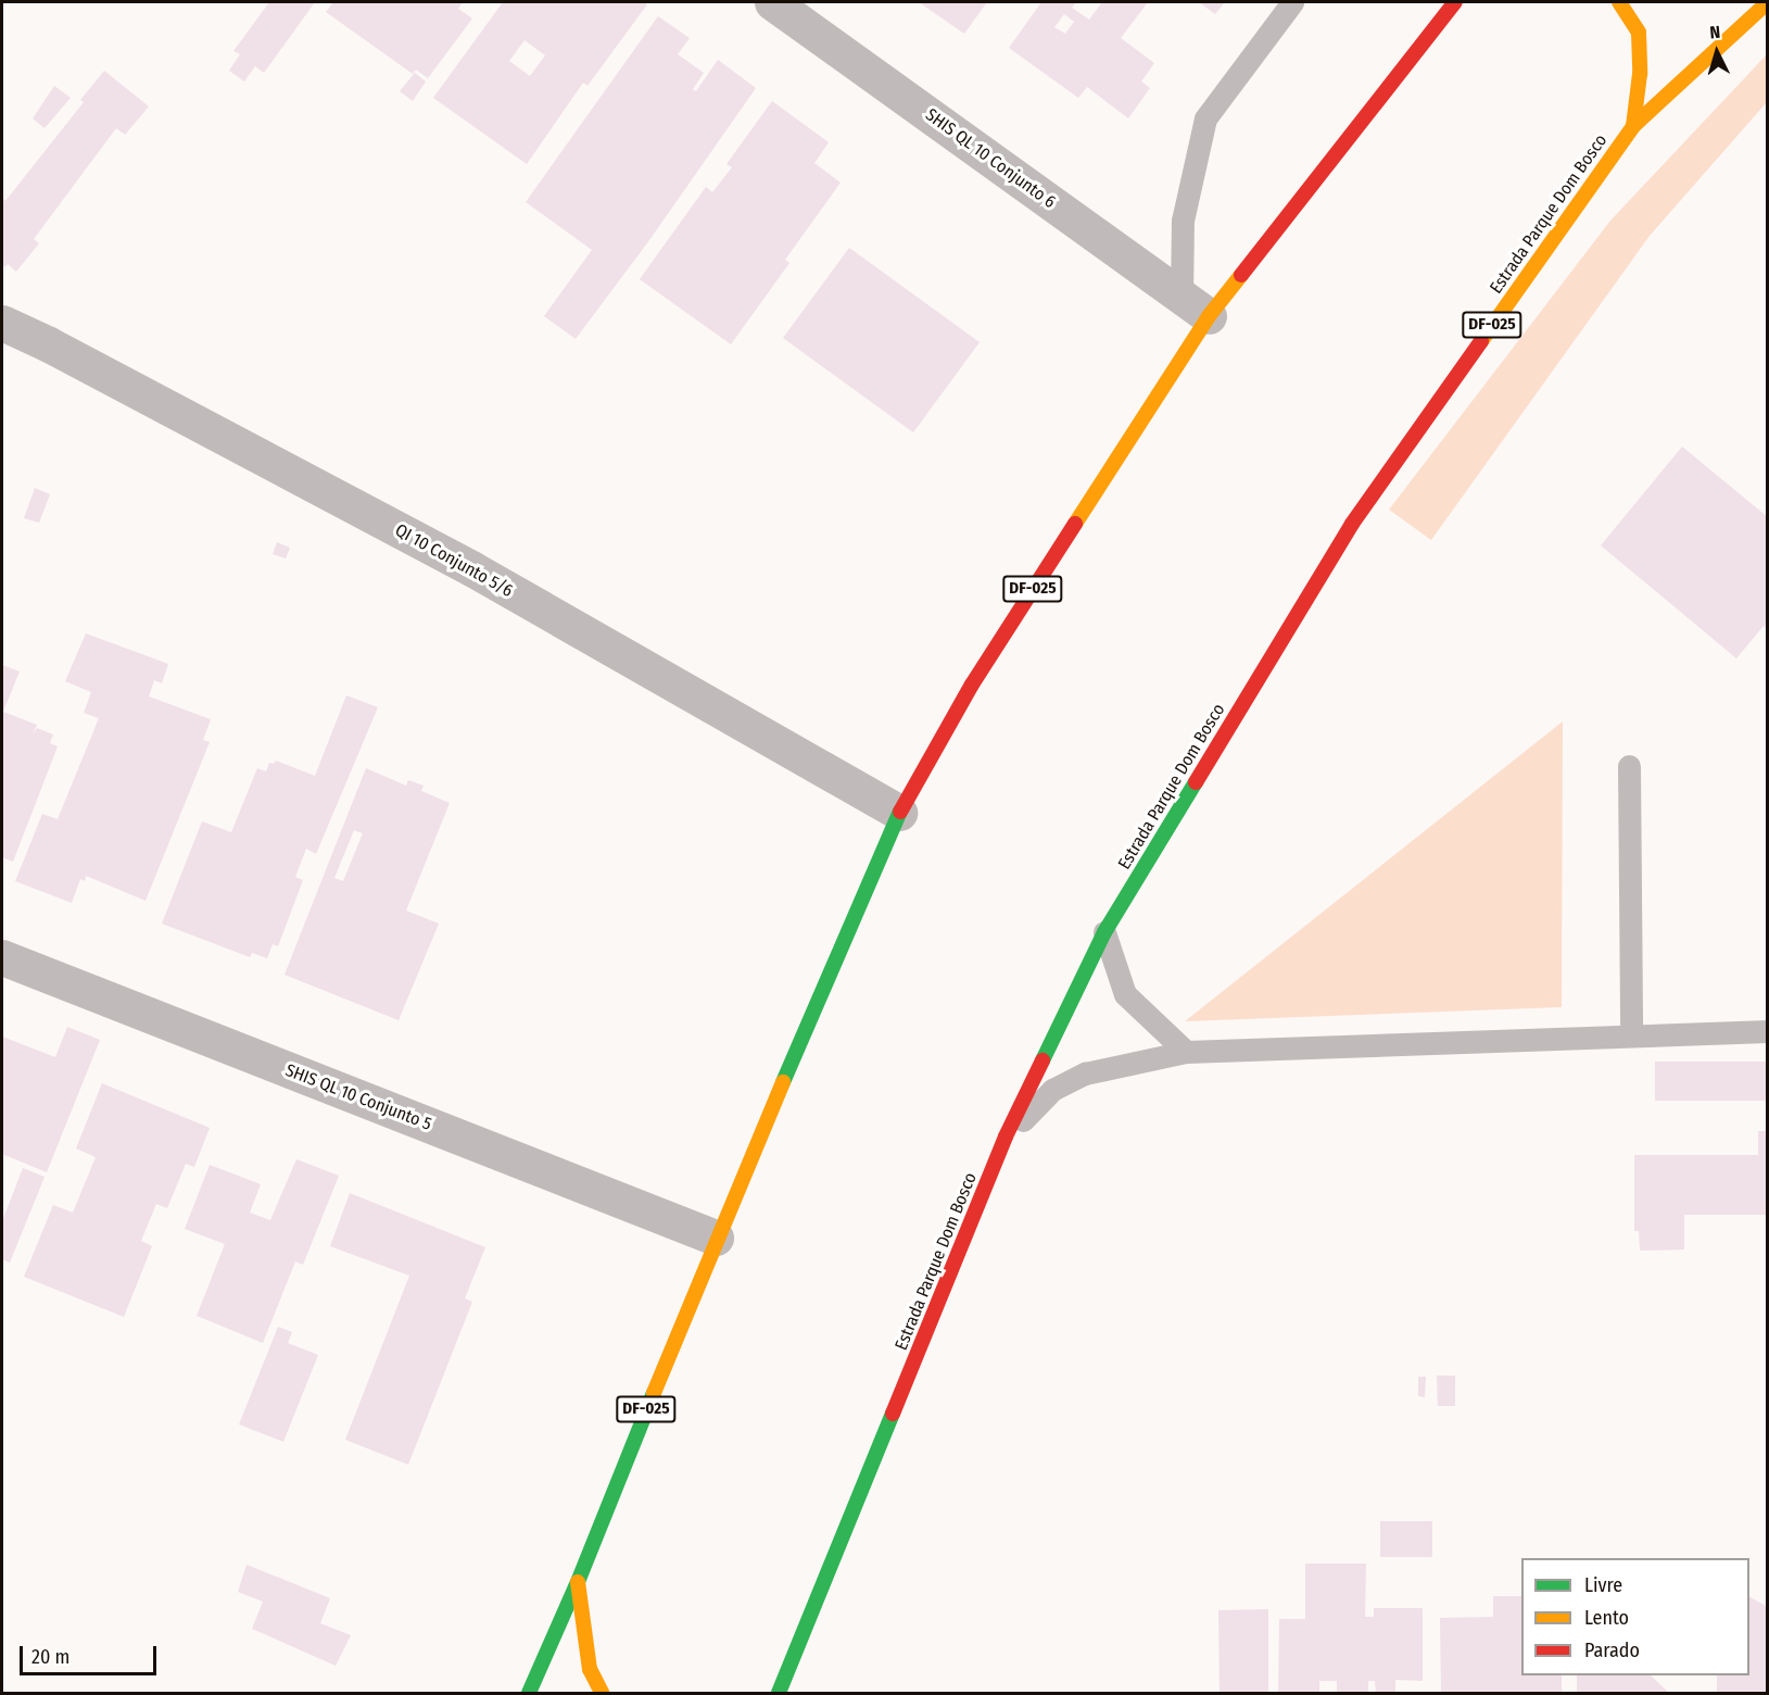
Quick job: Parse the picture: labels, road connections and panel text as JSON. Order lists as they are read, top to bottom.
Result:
{
  "streets": {
    "main road": ["Estrada Parque Dom Bosco", "DF-025"],
    "street": ["SHIS QL 10 Conjunto 6", "QI 10 Conjunto 5/6", "SHIS QL 10 Conjunto 5"]
  },
  "crossings": [
    ["SHIS QL 10 Conjunto 6", "DF-025"],
    ["DF-025", "QI 10 Conjunto 5/6"],
    ["DF-025", "SHIS QL 10 Conjunto 5"]
  ],
  "legend": ["Livre", "Lento", "Parado"],
  "scale_bar": "20 m",
  "north": "top"
}
